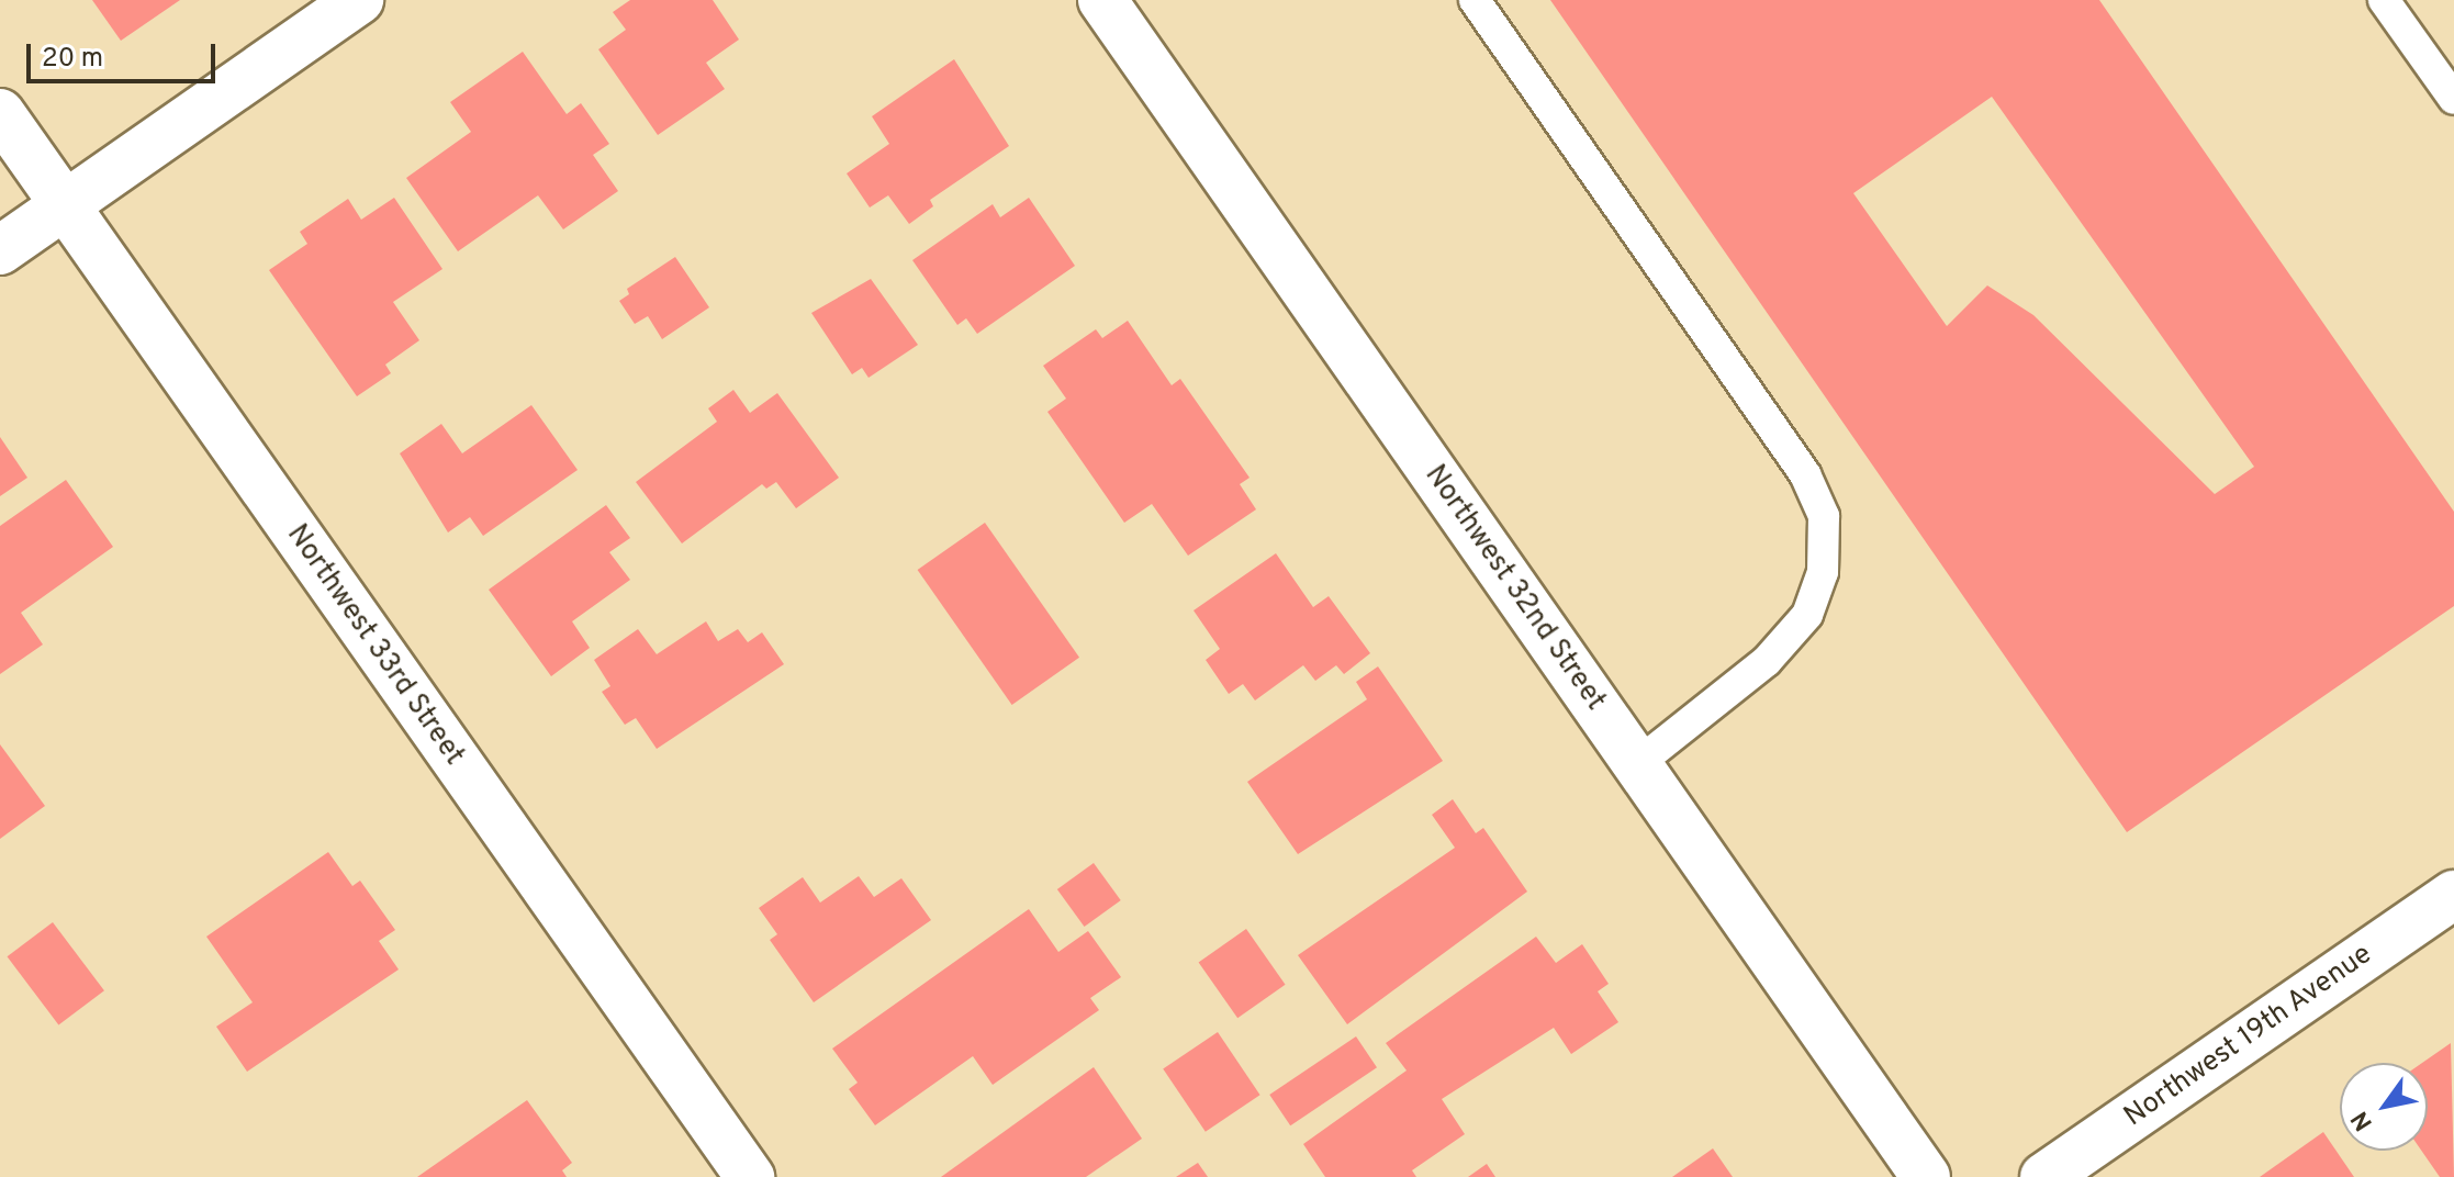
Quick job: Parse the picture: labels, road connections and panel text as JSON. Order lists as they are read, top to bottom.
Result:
{
  "streets": {
    "street": ["Northwest 32nd Street", "Northwest 33rd Street", "Northwest 19th Avenue"]
  },
  "scale_bar": "20 m",
  "north": "bottom left"
}
